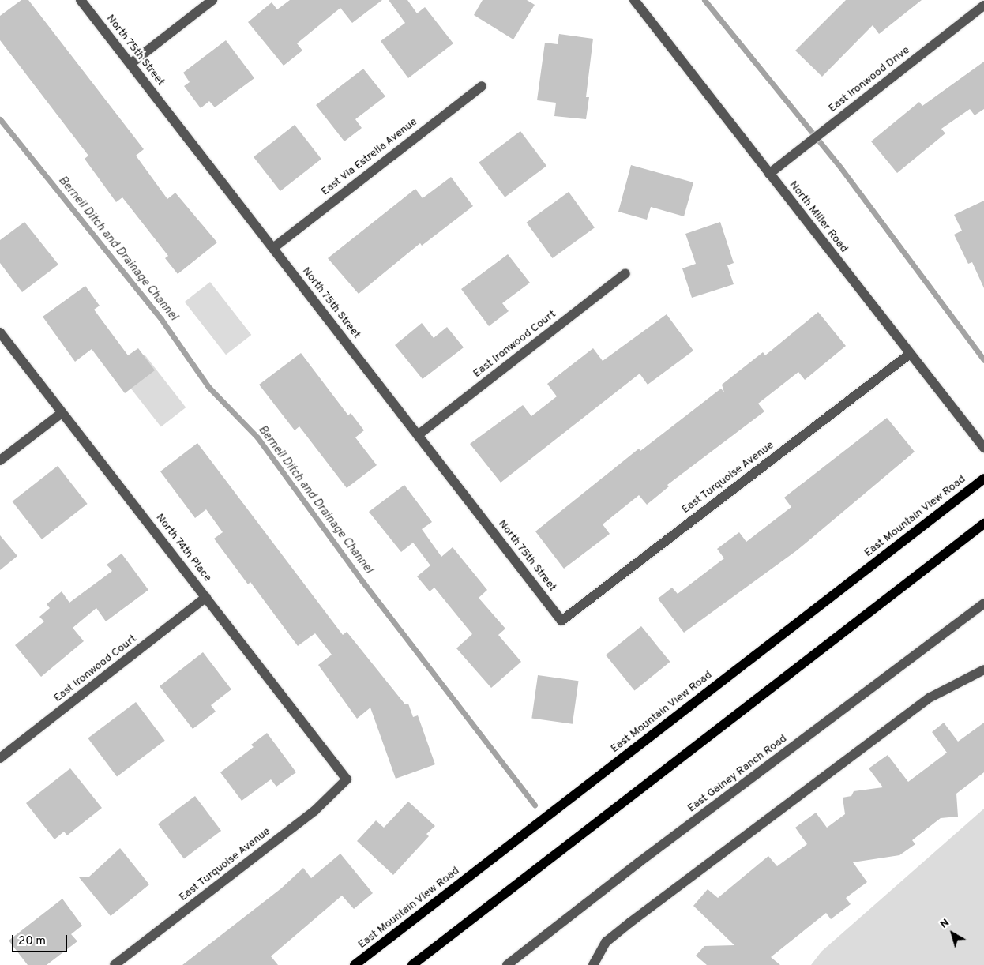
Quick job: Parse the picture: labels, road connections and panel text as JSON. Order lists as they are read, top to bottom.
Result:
{
  "streets": {
    "main road": ["East Mountain View Road"],
    "street": [
      "North 75th Street",
      "East Ironwood Drive",
      "East Via Estrella Avenue",
      "North Miller Road",
      "East Ironwood Court",
      "East Turquoise Avenue",
      "North 74th Place",
      "East Gainey Ranch Road"
    ]
  },
  "crossings": [
    ["North 75th Street", "East Via Estrella Avenue"],
    ["North 75th Street", "East Ironwood Court"],
    ["North 75th Street", "East Turquoise Avenue"],
    ["East Ironwood Drive", "North Miller Road"],
    ["North Miller Road", "East Turquoise Avenue"],
    ["East Ironwood Court", "North 74th Place"],
    ["East Turquoise Avenue", "North 74th Place"]
  ],
  "water": ["Berneil Ditch and Drainage Channel"],
  "scale_bar": "20 m",
  "north": "top left"
}
